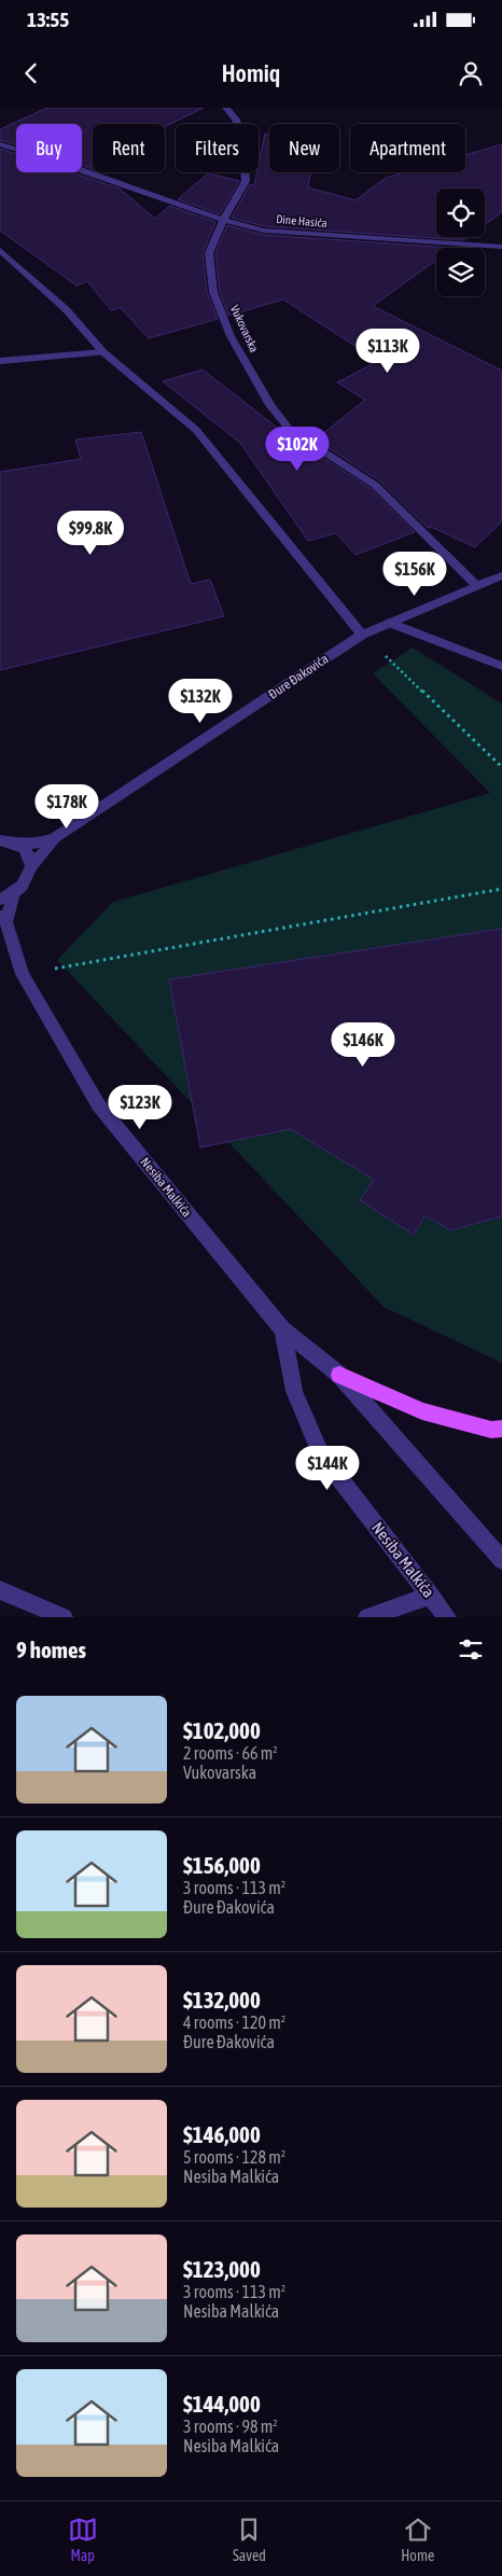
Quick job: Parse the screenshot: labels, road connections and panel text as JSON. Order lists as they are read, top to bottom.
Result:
{
  "streets": {
    "street": [
      "Dine Hasića",
      "Vukovarska",
      "Đure Đakovića",
      "Nesiba Malkića"
    ]
  },
  "crossings": [
    ["Dine Hasića", "Vukovarska"],
    ["Vukovarska", "Đure Đakovića"]
  ],
  "page": {
    "status": "13:55",
    "header": "Homiq",
    "chip": [
      "Buy",
      "Rent",
      "Filters",
      "New",
      "Apartment"
    ],
    "price": [
      "$113K",
      "$102K",
      "$99.8K",
      "$156K",
      "$132K",
      "$178K",
      "$146K",
      "$123K",
      "$144K"
    ],
    "heading": "9 homes",
    "list": [
      {
        "name": "$102,000",
        "note": "2 rooms · 66 m² · Vukovarska"
      },
      {
        "name": "$156,000",
        "note": "3 rooms · 113 m² · Đure Đakovića"
      },
      {
        "name": "$132,000",
        "note": "4 rooms · 120 m² · Đure Đakovića"
      },
      {
        "name": "$146,000",
        "note": "5 rooms · 128 m² · Nesiba Malkića"
      },
      {
        "name": "$123,000",
        "note": "3 rooms · 113 m² · Nesiba Malkića"
      },
      {
        "name": "$144,000",
        "note": "3 rooms · 98 m² · Nesiba Malkića"
      }
    ],
    "tabs": ["Map", "Saved", "Home"]
  }
}
